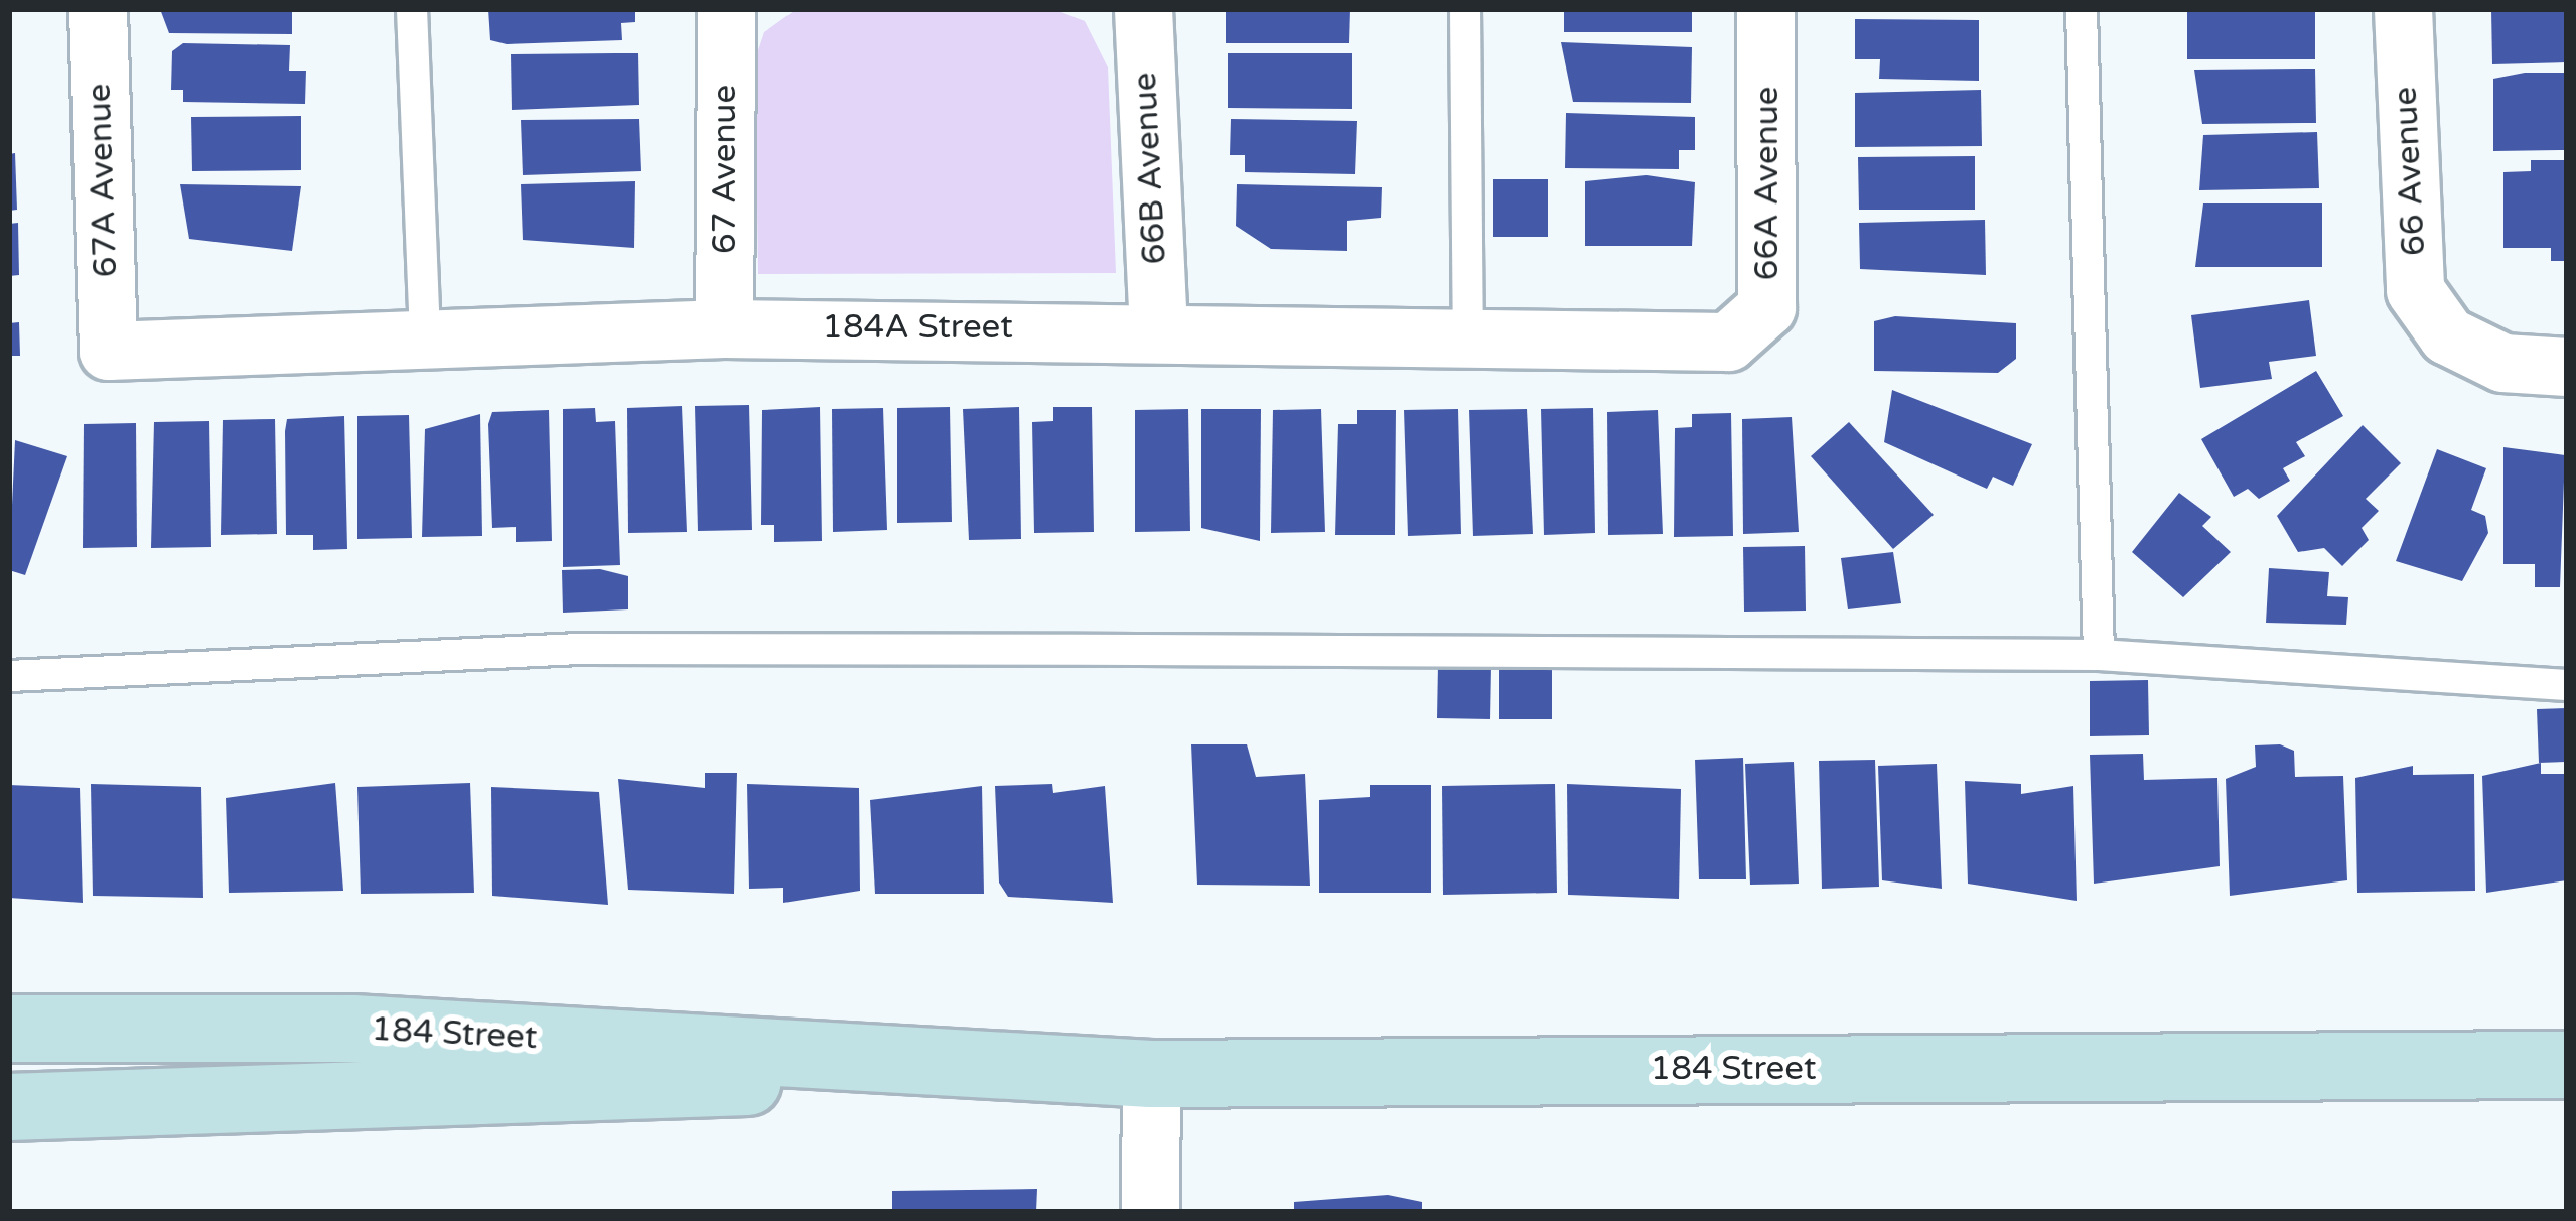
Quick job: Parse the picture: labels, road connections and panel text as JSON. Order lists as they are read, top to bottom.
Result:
{
  "streets": {
    "main road": ["184 Street"],
    "street": [
      "66B Avenue",
      "67 Avenue",
      "66 Avenue",
      "67A Avenue",
      "66A Avenue",
      "184A Street"
    ]
  },
  "crossings": [
    ["66B Avenue", "184A Street"],
    ["67 Avenue", "184A Street"],
    ["67A Avenue", "184A Street"],
    ["66A Avenue", "184A Street"]
  ]
}
